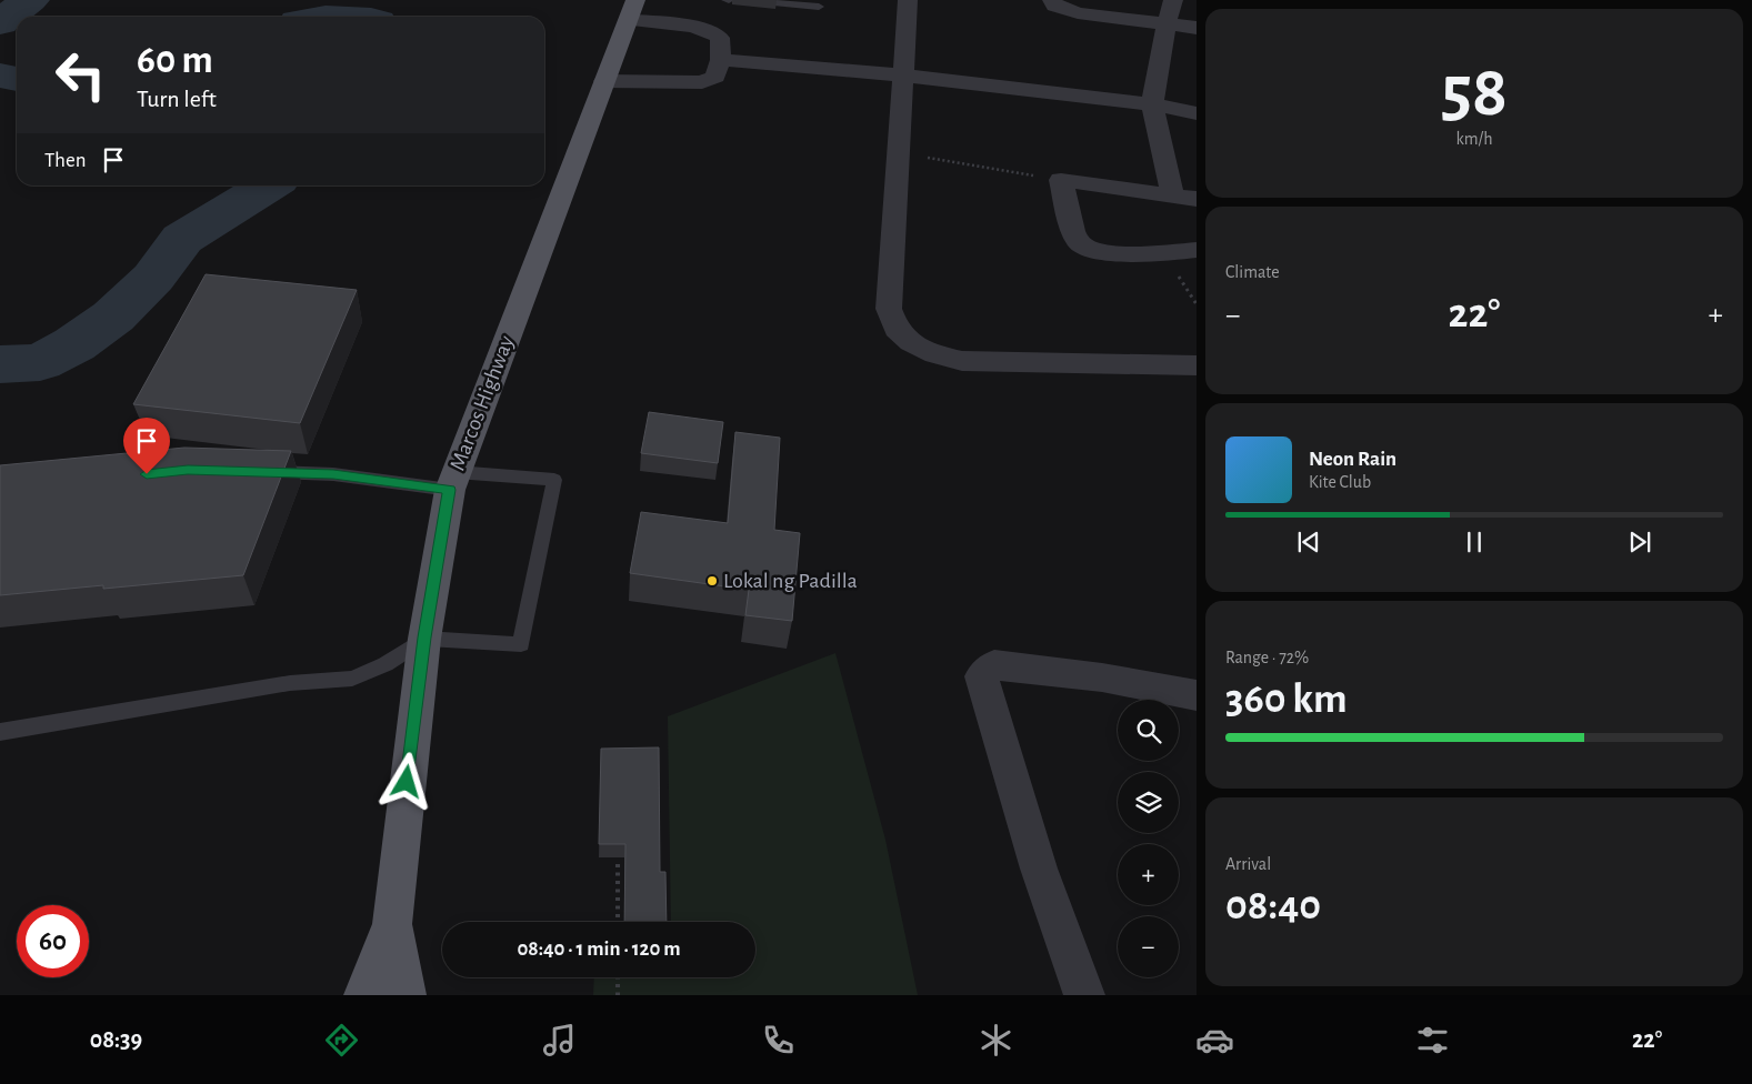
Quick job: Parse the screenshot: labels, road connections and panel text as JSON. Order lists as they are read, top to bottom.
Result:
{
  "streets": {
    "main road": ["Marcos Highway"]
  },
  "places": ["Lokal ng Padilla"],
  "page": {
    "tile": [
      ["58", "km/h"],
      "Climate",
      ["Range · 72%", "360 km"],
      ["Arrival", "08:40"]
    ],
    "turn": ["60 m", "Turn left"],
    "then": "Then",
    "heat": ["−", "22°", "+"],
    "song": ["Neon Rain", "Kite Club"],
    "map_buttons": ["+", "−"],
    "limit": "60",
    "trip": "08:40 · 1 min · 120 m",
    "tabs": ["08:39", "22°"]
  }
}
